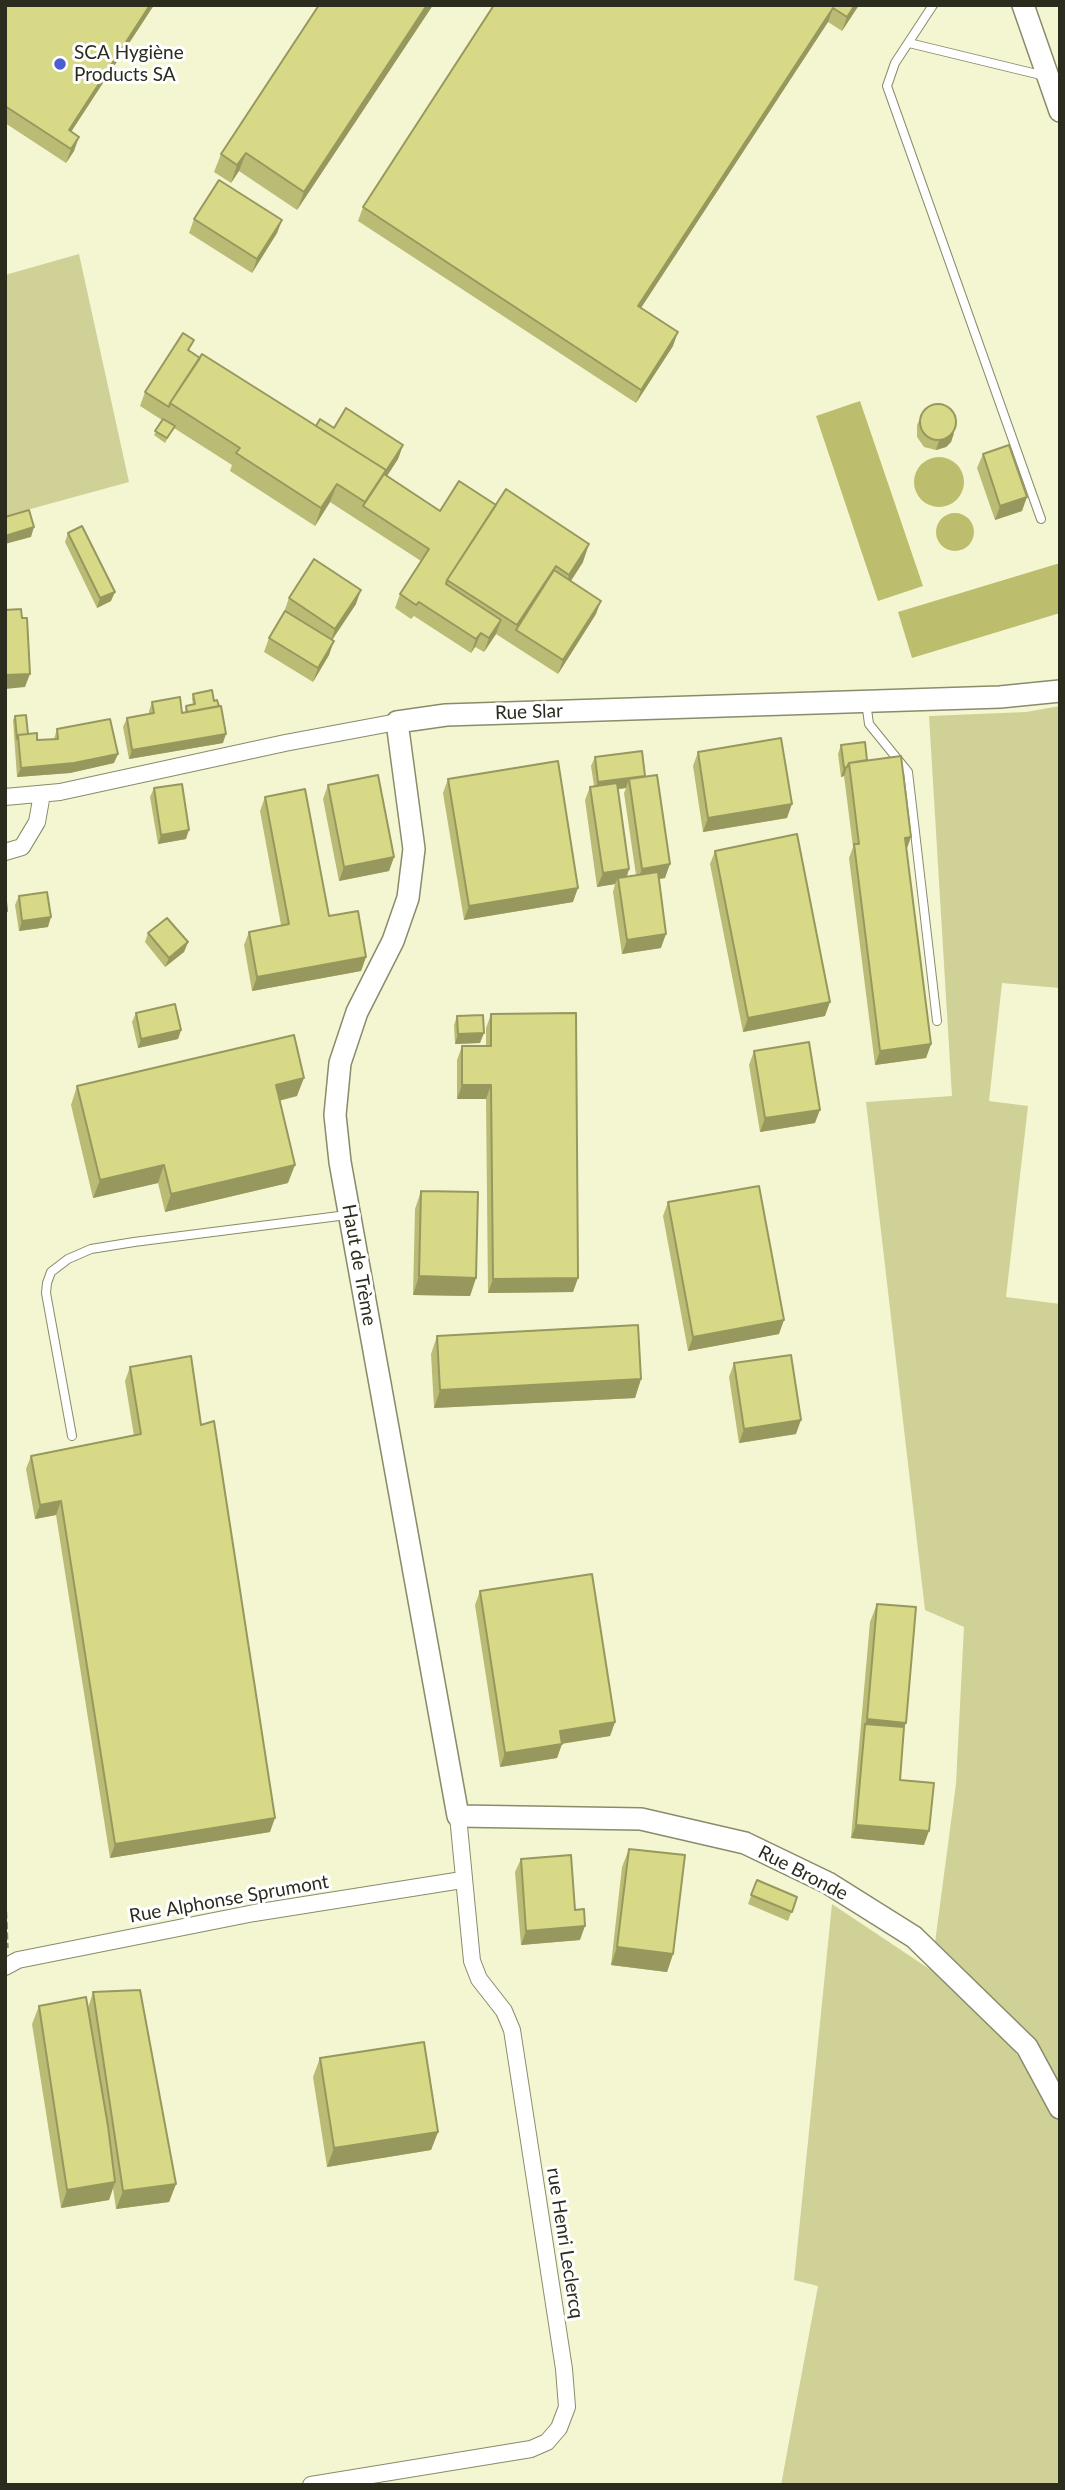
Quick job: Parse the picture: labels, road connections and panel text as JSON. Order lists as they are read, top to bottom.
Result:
{
  "streets": {
    "street": [
      "Rue Slar",
      "Haut de Trème",
      "Rue Bronde",
      "Rue Alphonse Sprumont",
      "rue Henri Leclercq"
    ]
  },
  "crossings": [
    ["Rue Slar", "Haut de Trème"],
    ["Haut de Trème", "Rue Bronde"],
    ["Haut de Trème", "rue Henri Leclercq"],
    ["Rue Bronde", "rue Henri Leclercq"],
    ["Rue Alphonse Sprumont", "rue Henri Leclercq"]
  ],
  "places": ["SCA Hygiène Products SA"]
}
